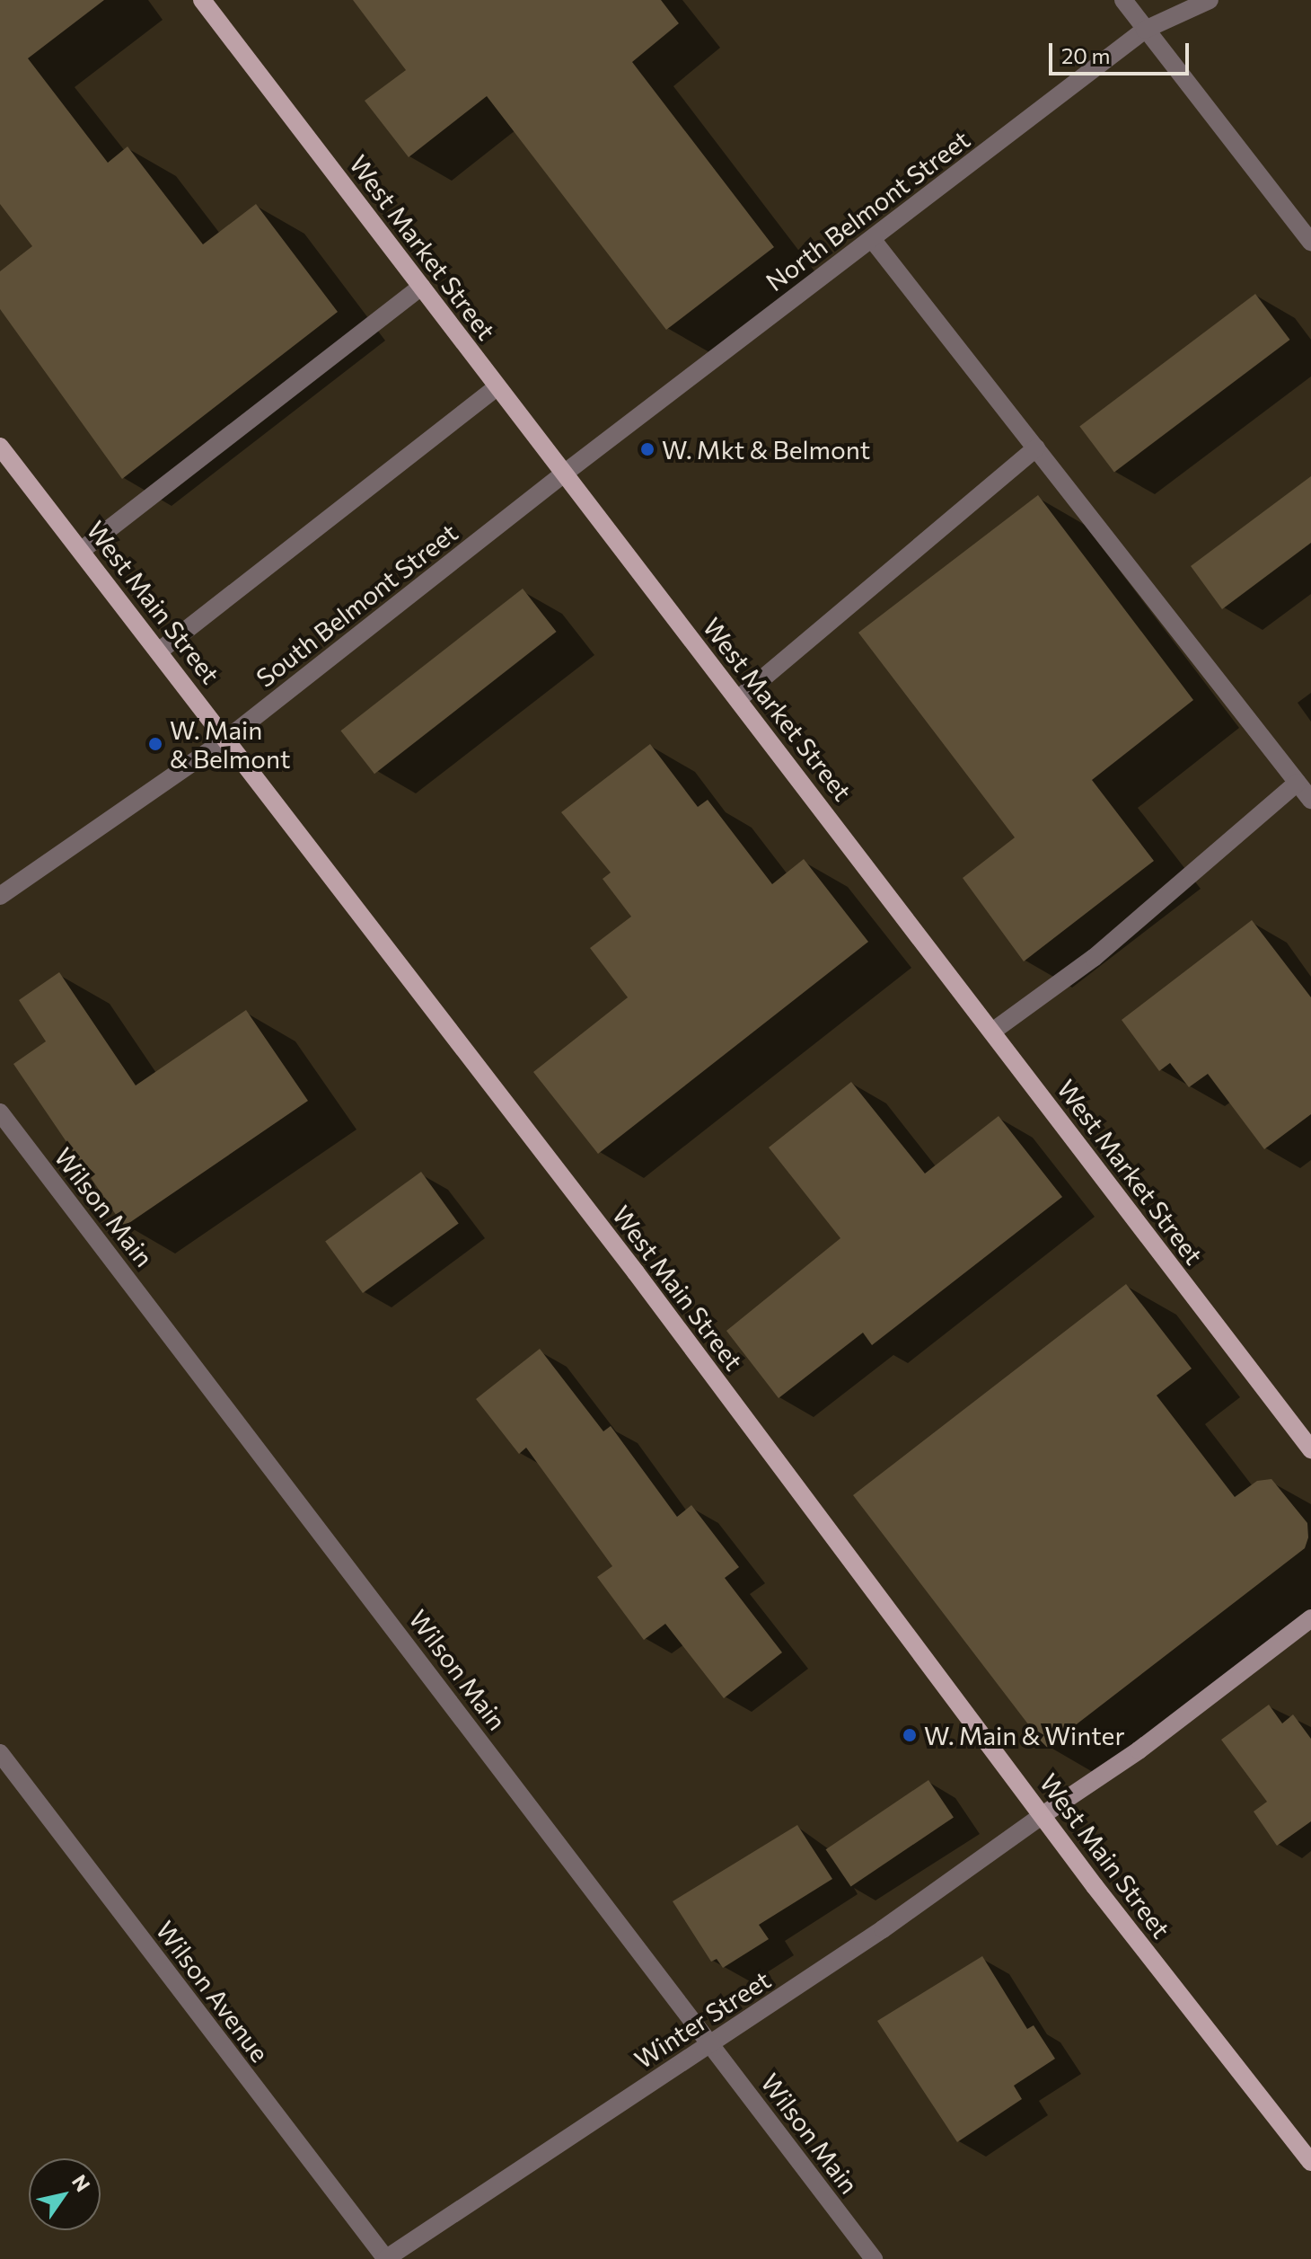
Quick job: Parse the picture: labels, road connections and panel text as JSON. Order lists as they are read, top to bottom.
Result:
{
  "streets": {
    "main road": ["West Market Street", "West Main Street"],
    "street": [
      "North Belmont Street",
      "South Belmont Street",
      "Wilson Main",
      "Wilson Avenue",
      "Winter Street"
    ]
  },
  "crossings": [
    ["North Belmont Street", "West Market Street"],
    ["North Belmont Street", "South Belmont Street"],
    ["West Market Street", "South Belmont Street"],
    ["West Main Street", "South Belmont Street"],
    ["West Main Street", "Winter Street"],
    ["Wilson Main", "Winter Street"],
    ["Wilson Avenue", "Winter Street"]
  ],
  "places": ["W. Mkt & Belmont", "W. Main & Belmont", "W. Main & Winter"],
  "scale_bar": "20 m",
  "north": "top right"
}
